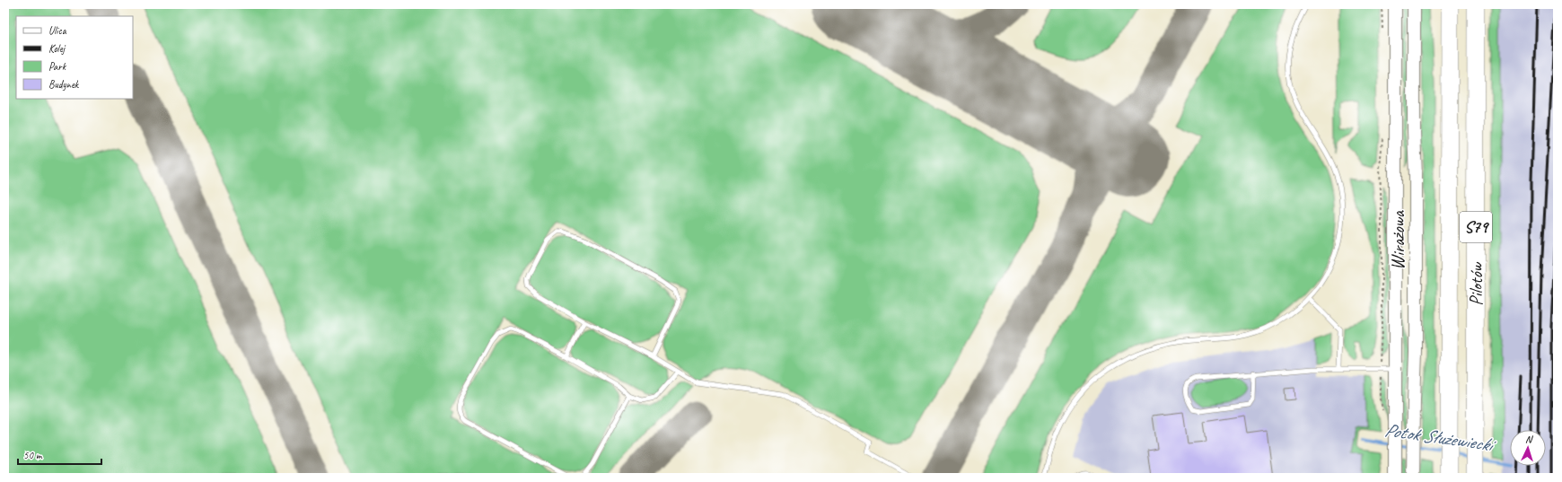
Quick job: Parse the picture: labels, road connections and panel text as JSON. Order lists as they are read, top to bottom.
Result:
{
  "streets": {
    "highway": ["S79", "Pilotów"],
    "main road": ["Wirażowa"]
  },
  "water": ["Potok Służewiecki"],
  "legend": [
    "Ulica",
    "Kolej",
    "Park",
    "Budynek"
  ],
  "scale_bar": "50 m",
  "north": "top"
}
